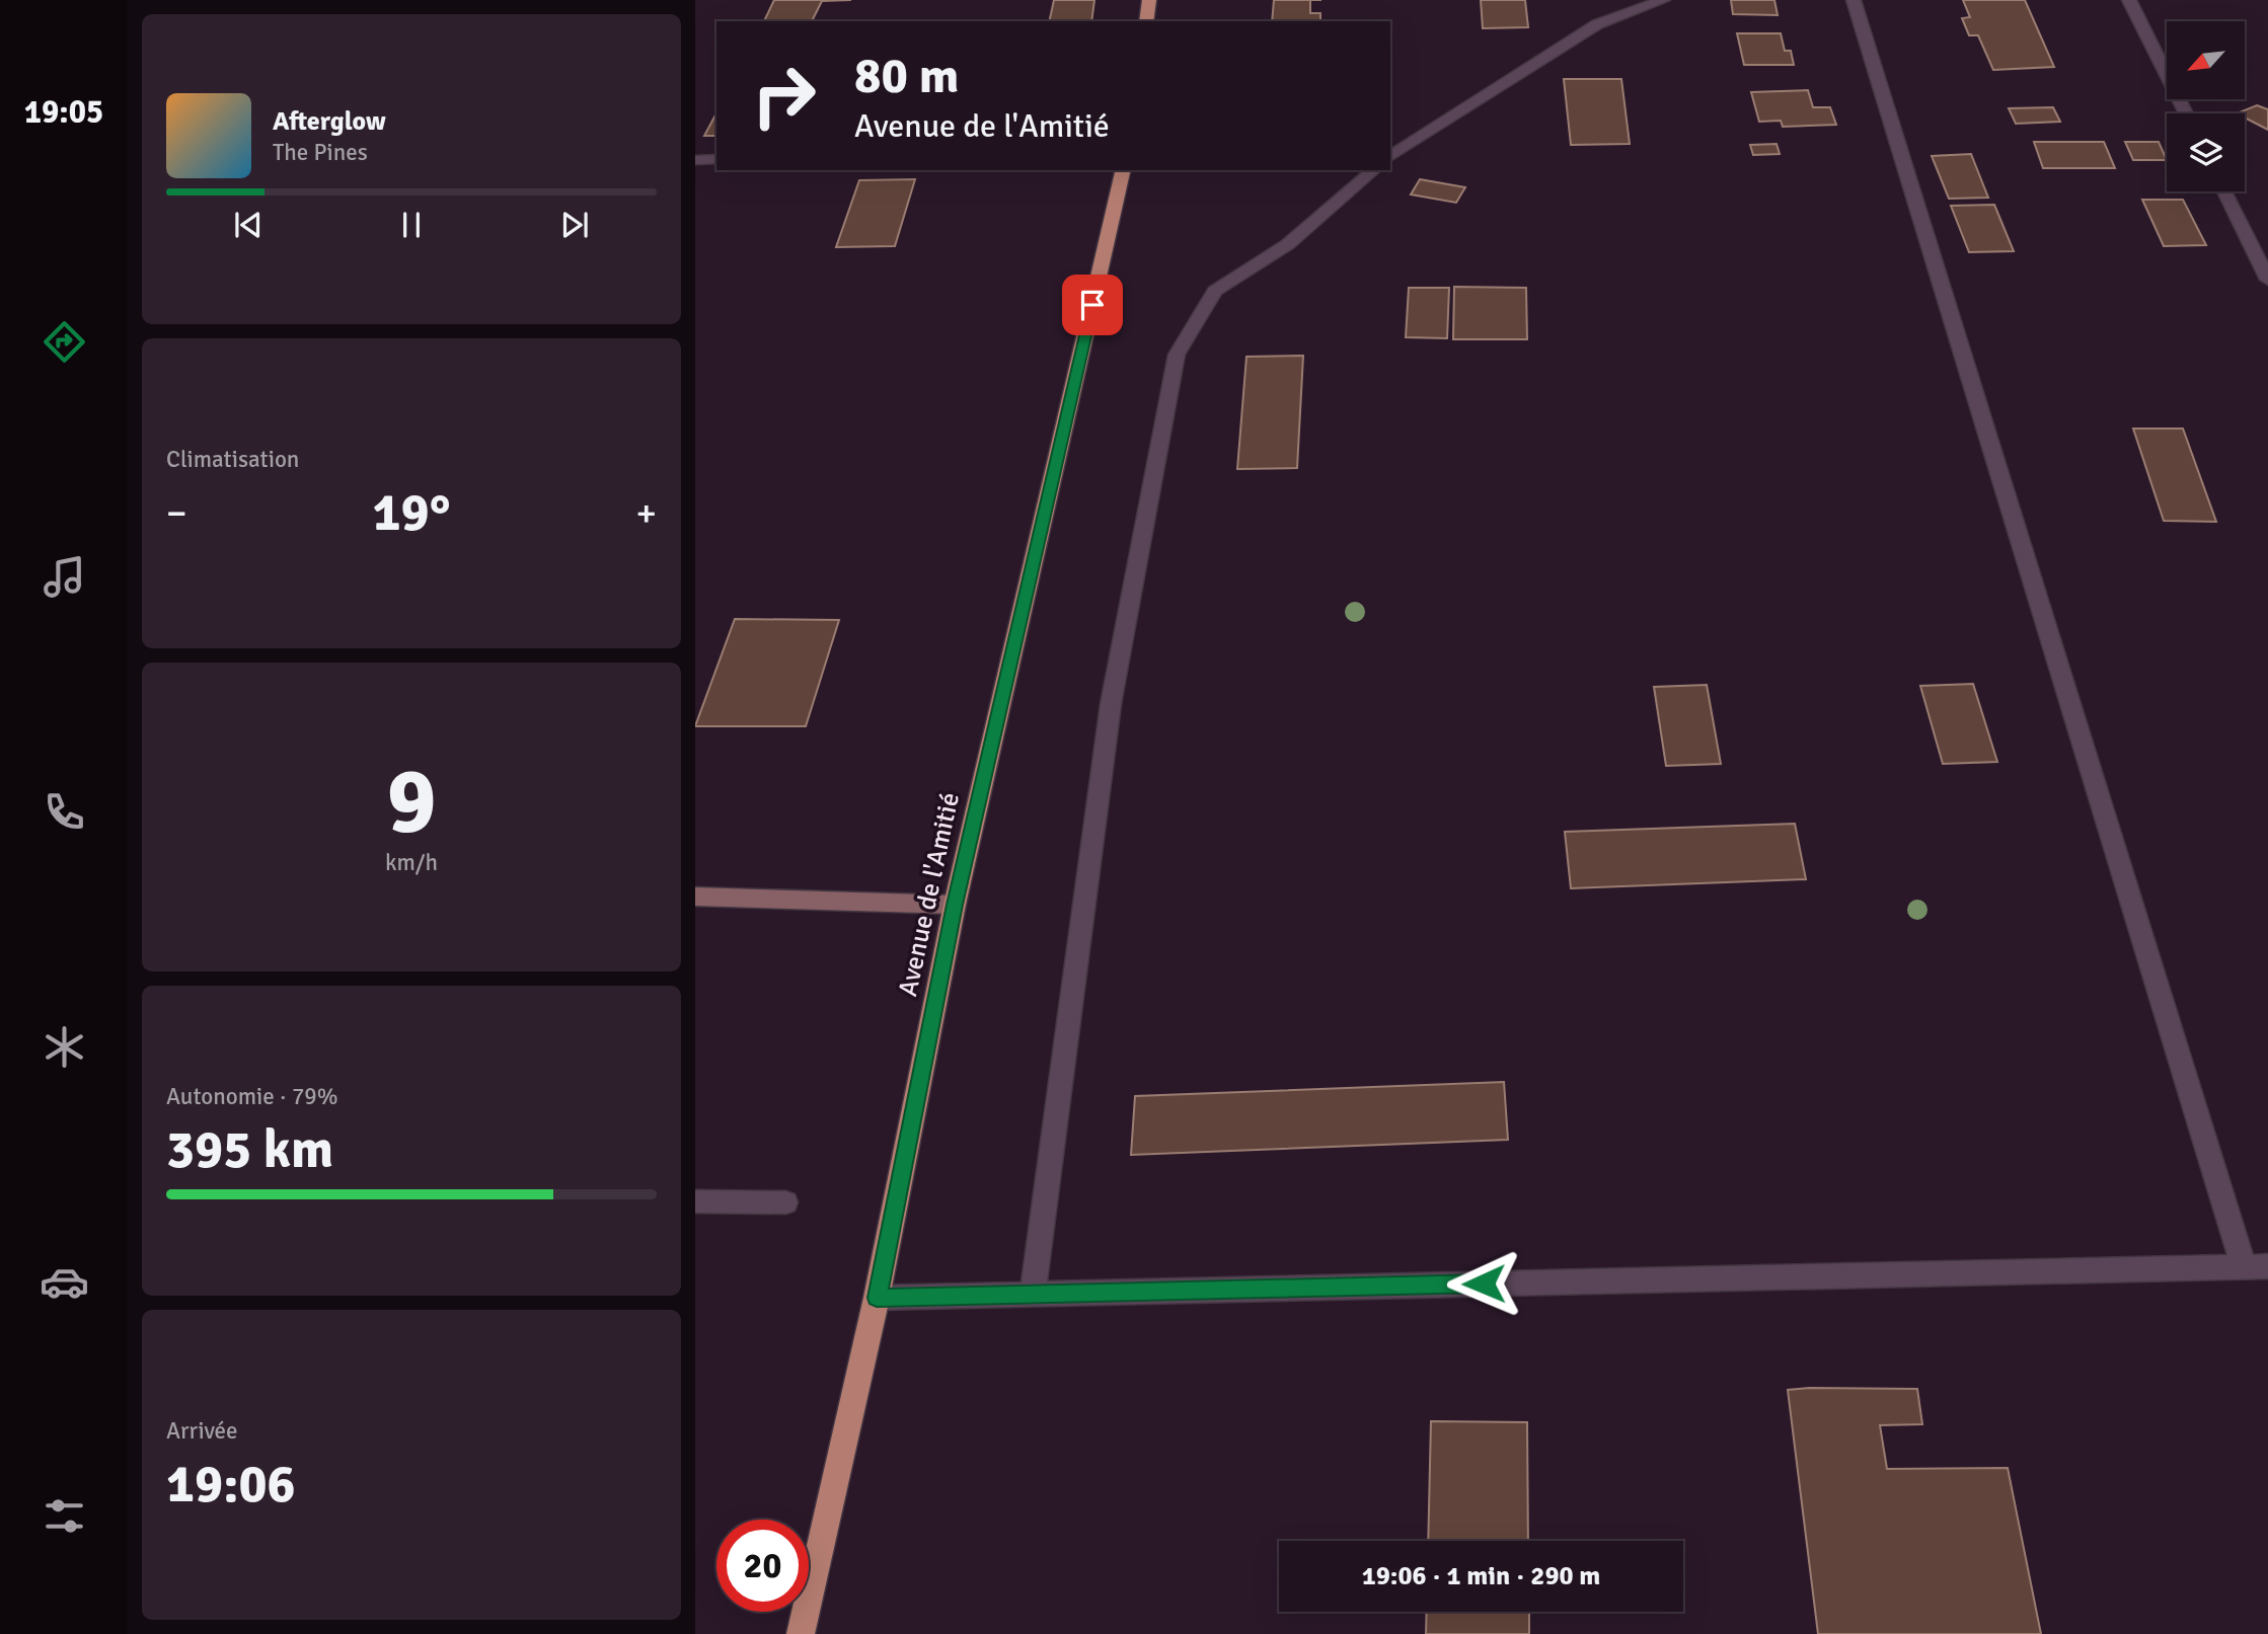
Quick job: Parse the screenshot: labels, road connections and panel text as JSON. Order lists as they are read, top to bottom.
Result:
{
  "streets": {
    "main road": ["Avenue de l'Amitié"]
  },
  "north": "bottom left",
  "page": {
    "tabs": "19:05",
    "turn": ["80 m", "Avenue de l'Amitié"],
    "song": ["Afterglow", "The Pines"],
    "tile": [
      "Climatisation",
      ["9", "km/h"],
      ["Autonomie · 79%", "395 km"],
      ["Arrivée", "19:06"]
    ],
    "heat": ["−", "19°", "+"],
    "limit": "20",
    "trip": "19:06 · 1 min · 290 m"
  }
}
